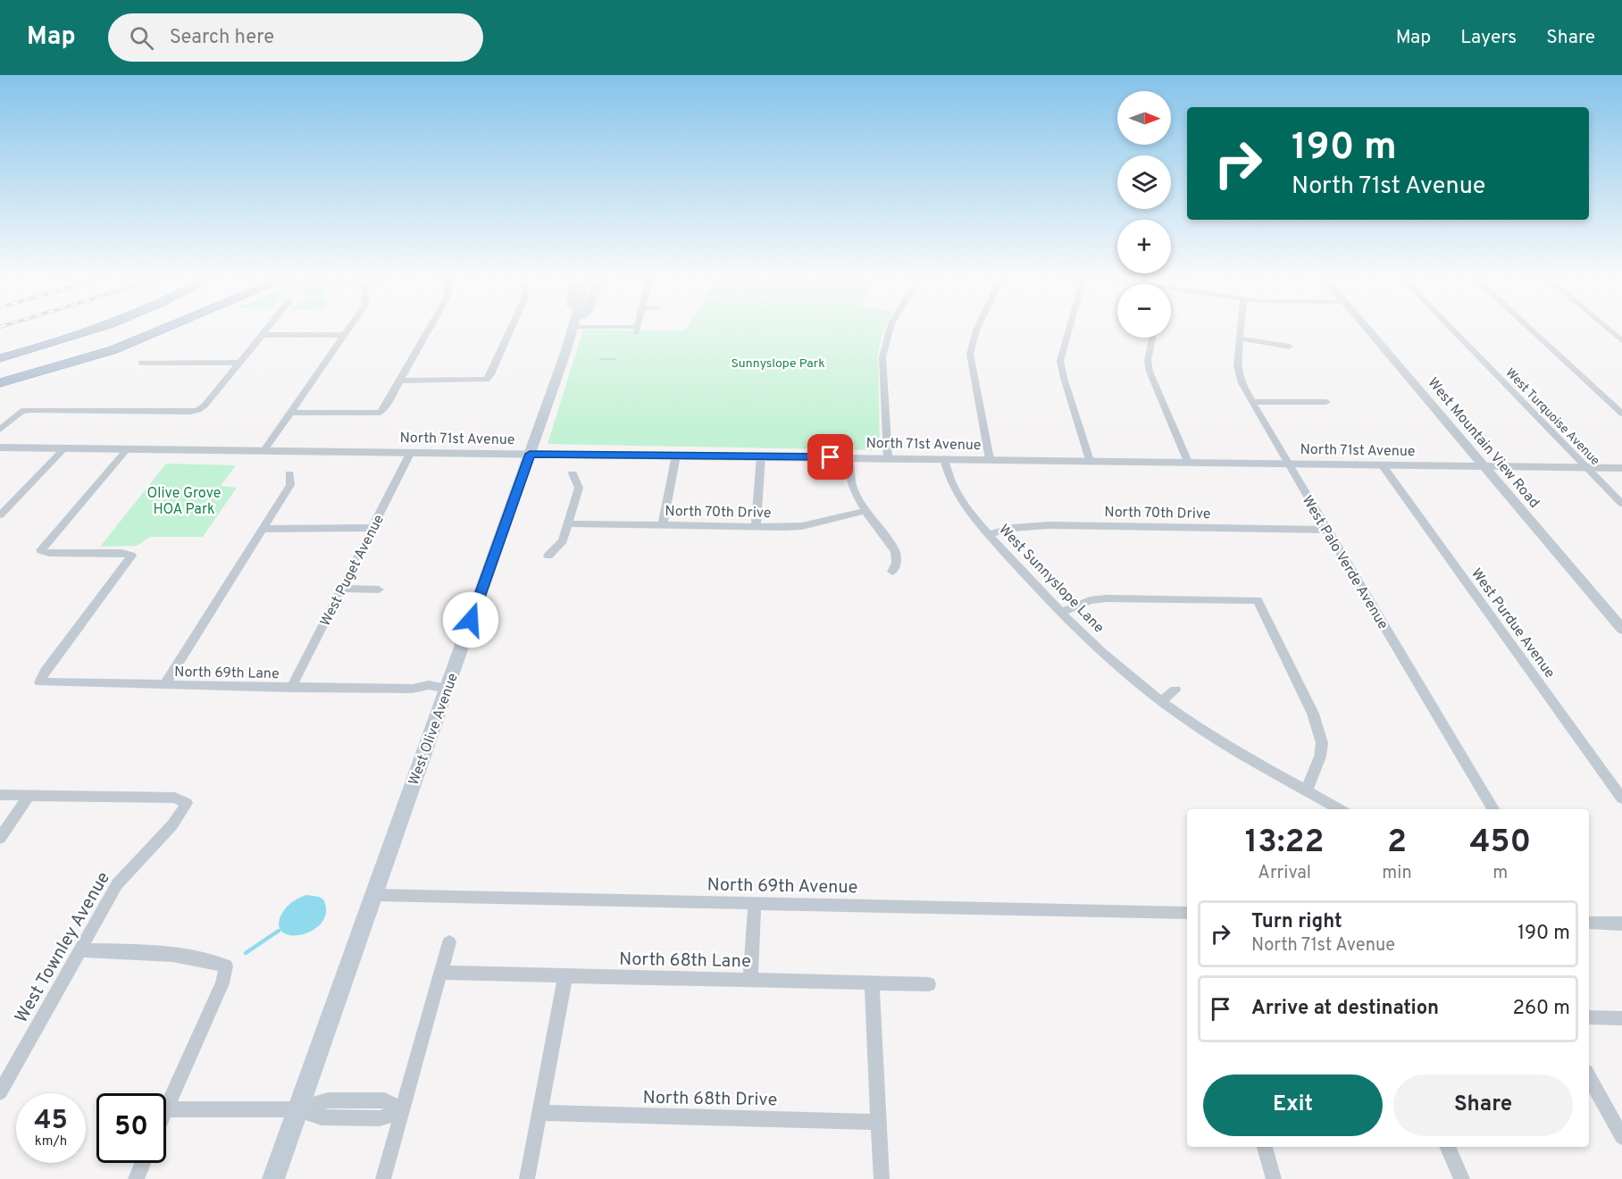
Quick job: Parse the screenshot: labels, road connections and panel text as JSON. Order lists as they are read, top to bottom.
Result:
{
  "streets": {
    "main road": ["West Olive Avenue"],
    "street": [
      "West Turquoise Avenue",
      "North 71st Avenue",
      "West Mountain View Road",
      "North 70th Drive",
      "West Palo Verde Avenue",
      "West Puget Avenue",
      "West Sunnyslope Lane",
      "West Purdue Avenue",
      "North 69th Lane",
      "North 69th Avenue",
      "West Townley Avenue",
      "North 68th Lane",
      "North 68th Drive"
    ]
  },
  "crossings": [
    ["West Turquoise Avenue", "North 71st Avenue"],
    ["North 71st Avenue", "West Mountain View Road"],
    ["North 71st Avenue", "West Palo Verde Avenue"],
    ["North 71st Avenue", "West Puget Avenue"],
    ["North 71st Avenue", "West Sunnyslope Lane"],
    ["North 71st Avenue", "West Purdue Avenue"],
    ["North 71st Avenue", "North 69th Lane"],
    ["North 71st Avenue", "West Olive Avenue"],
    ["North 70th Drive", "West Palo Verde Avenue"],
    ["North 70th Drive", "West Sunnyslope Lane"],
    ["West Puget Avenue", "North 69th Lane"],
    ["North 69th Lane", "West Olive Avenue"],
    ["West Olive Avenue", "North 69th Avenue"]
  ],
  "parks": ["Sunnyslope Park", "Olive Grove HOA Park"],
  "north": "right",
  "page": {
    "header": "Map",
    "search": "Search here",
    "nav": ["Map", "Layers", "Share"],
    "map_buttons": ["+", "−"],
    "turn": ["190 m", "North 71st Avenue"],
    "eta": [
      "13:22",
      "Arrival",
      "2",
      "min",
      "450",
      "m"
    ],
    "list": [
      {
        "name": "Turn right",
        "note": "North 71st Avenue",
        "value": "190 m"
      },
      {
        "name": "Arrive at destination",
        "value": "260 m"
      }
    ],
    "buttons": ["Exit", "Share"],
    "speed": "45 km/h",
    "limit": "50"
  }
}
